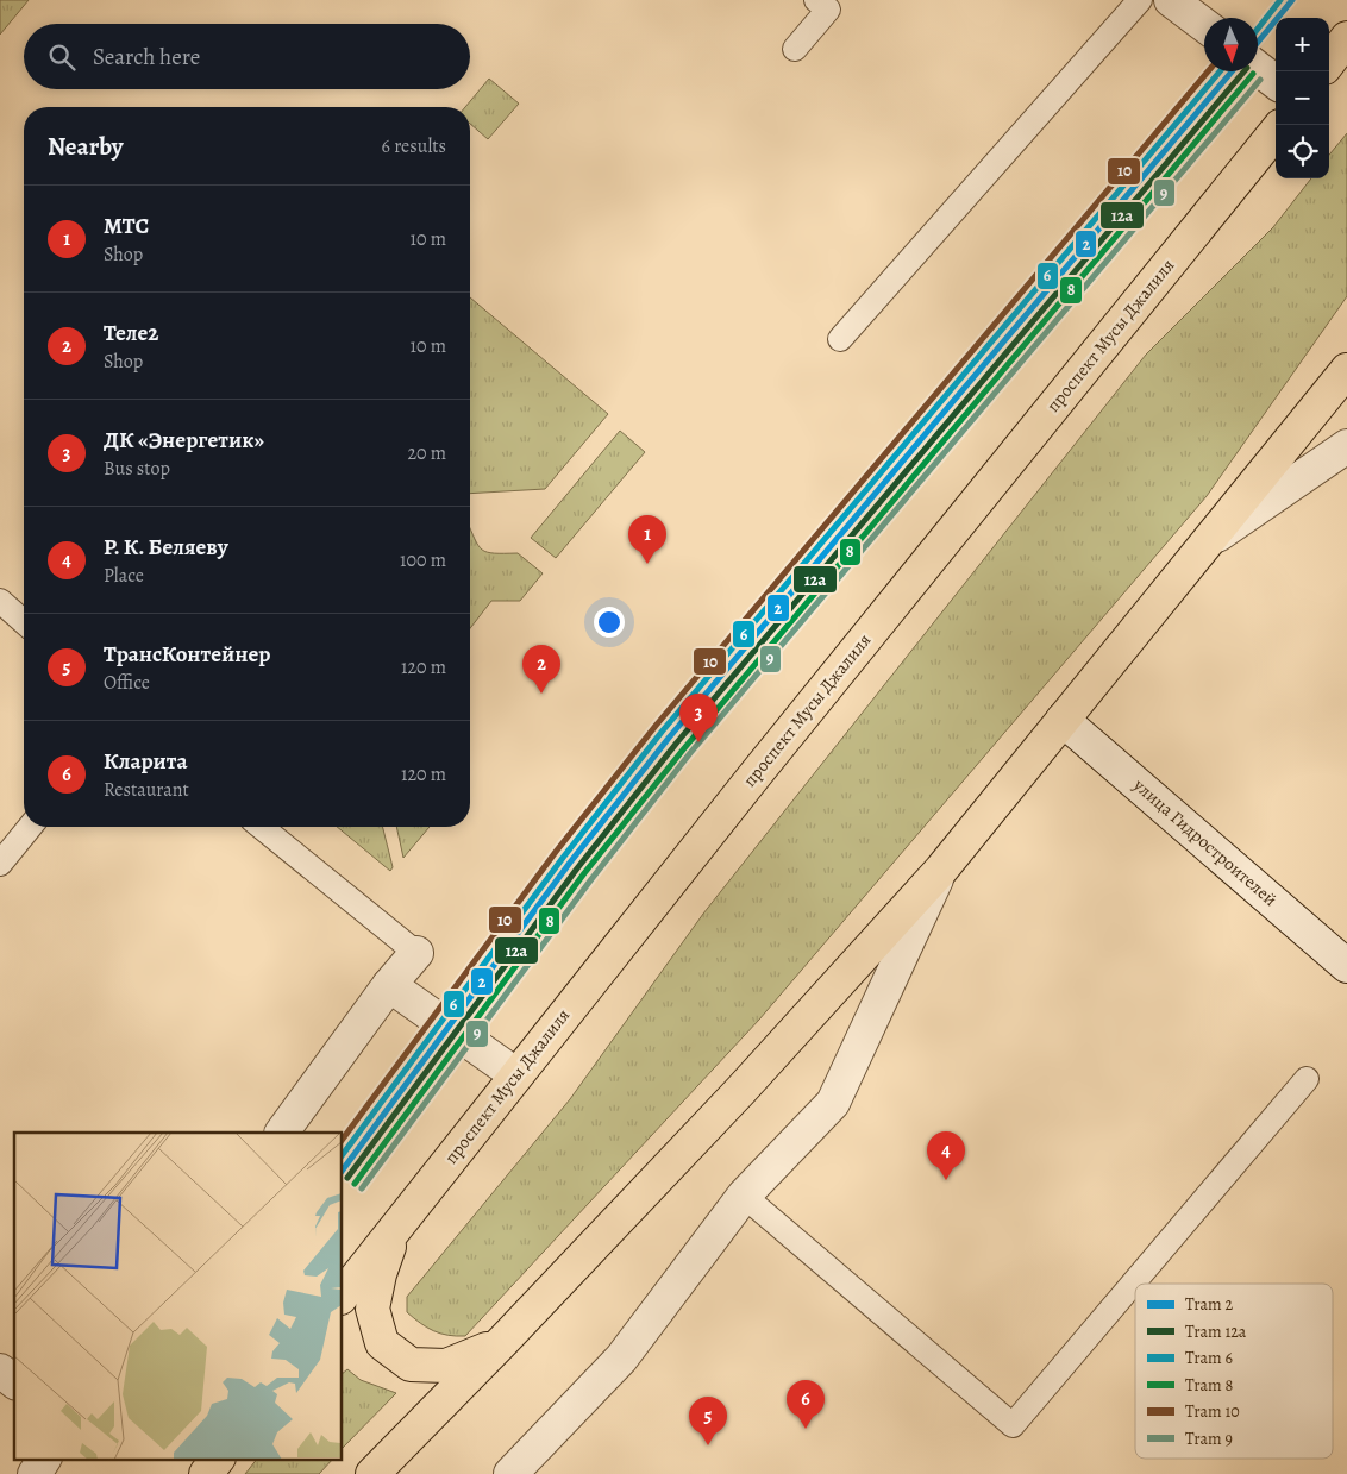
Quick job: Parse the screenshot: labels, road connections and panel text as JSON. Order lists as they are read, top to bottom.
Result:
{
  "streets": {
    "main road": ["проспект Мусы Джалиля"],
    "street": ["улица Гидростроителей"]
  },
  "lines": [
    "tram line 2",
    "tram line 6",
    "tram line 12а",
    "tram line 10",
    "tram line 8",
    "tram line 9"
  ],
  "legend": [
    "Tram 2",
    "Tram 12а",
    "Tram 6",
    "Tram 8",
    "Tram 10",
    "Tram 9"
  ],
  "north": "bottom",
  "page": {
    "map_buttons": ["+", "−"],
    "search": "Search here",
    "heading": ["Nearby", "6 results"],
    "list": [
      {
        "mark": "1",
        "name": "МТС",
        "note": "Shop",
        "value": "10 m"
      },
      {
        "mark": "2",
        "name": "Теле2",
        "note": "Shop",
        "value": "10 m"
      },
      {
        "mark": "3",
        "name": "ДК «Энергетик»",
        "note": "Bus stop",
        "value": "20 m"
      },
      {
        "mark": "4",
        "name": "Р. К. Беляеву",
        "note": "Place",
        "value": "100 m"
      },
      {
        "mark": "5",
        "name": "ТрансКонтейнер",
        "note": "Office",
        "value": "120 m"
      },
      {
        "mark": "6",
        "name": "Кларита",
        "note": "Restaurant",
        "value": "120 m"
      }
    ],
    "pins": [
      "1",
      "2",
      "3",
      "4",
      "6",
      "5"
    ]
  }
}
